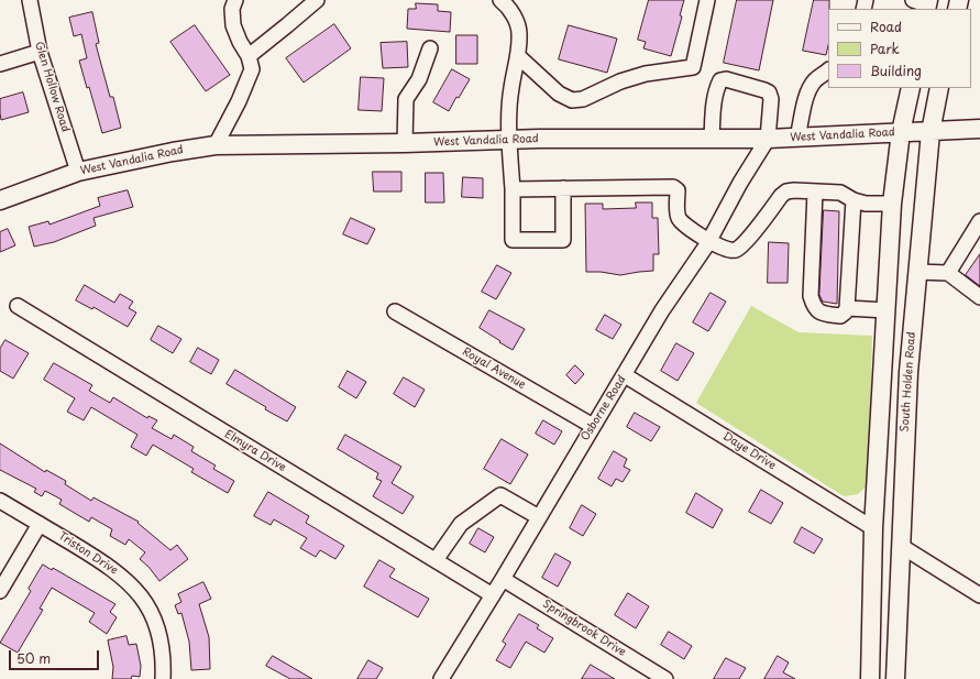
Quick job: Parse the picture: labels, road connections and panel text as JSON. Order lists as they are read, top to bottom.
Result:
{
  "streets": {
    "main road": ["West Vandalia Road", "South Holden Road"],
    "street": [
      "Glen Hollow Road",
      "Royal Avenue",
      "Osborne Road",
      "Elmyra Drive",
      "Daye Drive",
      "Triston Drive",
      "Springbrook Drive"
    ]
  },
  "crossings": [
    ["Glen Hollow Road", "West Vandalia Road"],
    ["West Vandalia Road", "South Holden Road"],
    ["West Vandalia Road", "Osborne Road"],
    ["Royal Avenue", "Osborne Road"],
    ["Osborne Road", "Elmyra Drive"],
    ["Osborne Road", "Daye Drive"],
    ["Osborne Road", "Springbrook Drive"]
  ],
  "legend": ["Road", "Park", "Building"],
  "scale_bar": "50 m"
}
